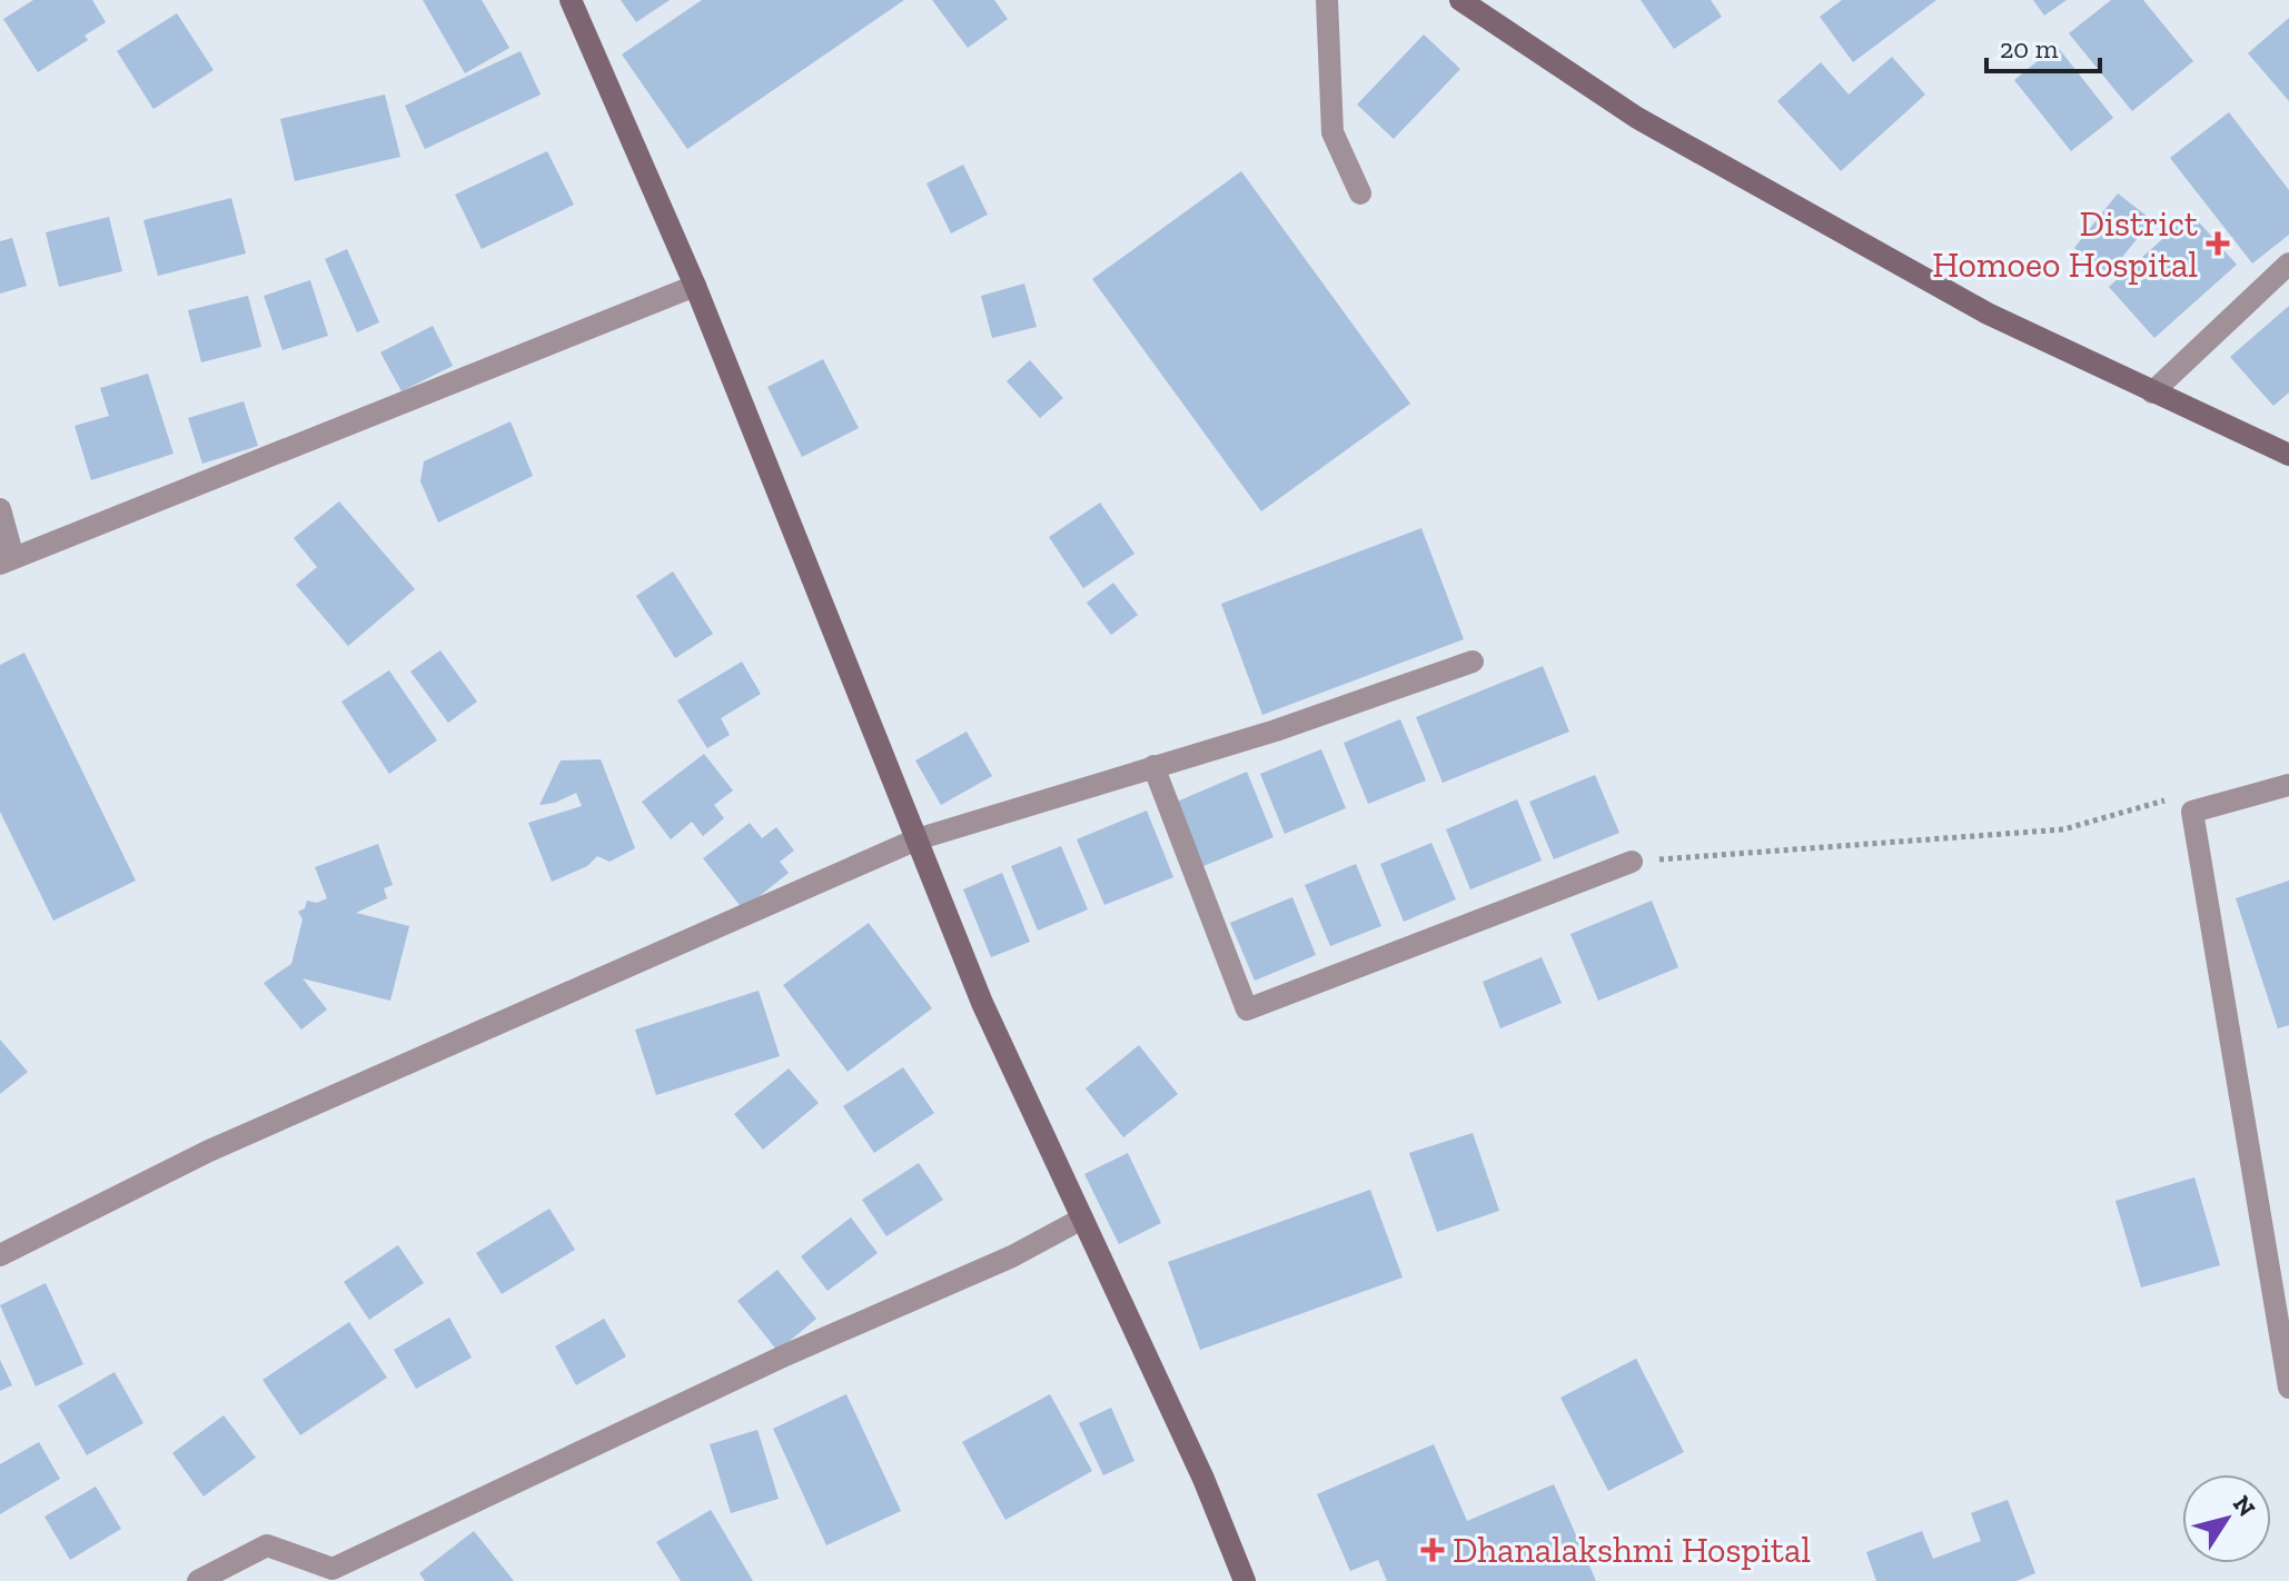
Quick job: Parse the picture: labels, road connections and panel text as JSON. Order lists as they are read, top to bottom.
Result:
{
  "places": {
    "health": ["District Homoeo Hospital", "Dhanalakshmi Hospital"]
  },
  "scale_bar": "20 m",
  "north": "top right"
}
